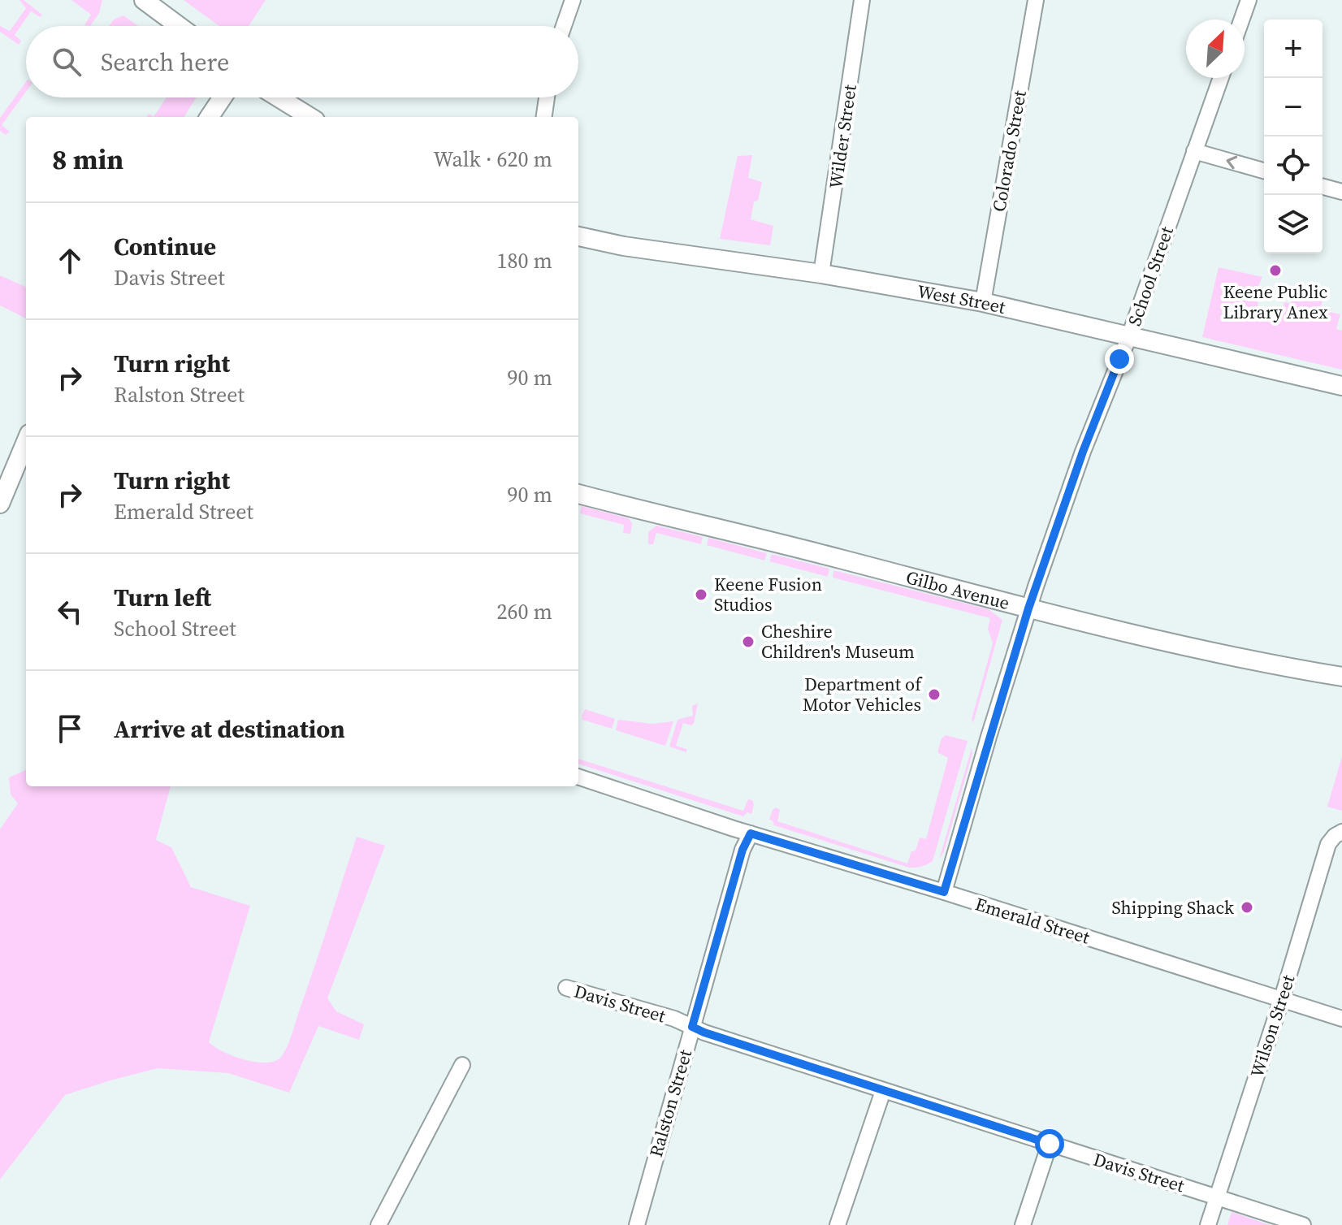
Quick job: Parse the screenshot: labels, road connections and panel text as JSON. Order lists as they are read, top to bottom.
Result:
{
  "streets": {
    "street": [
      "Wilder Street",
      "Colorado Street",
      "School Street",
      "West Street",
      "Gilbo Avenue",
      "Emerald Street",
      "Davis Street",
      "Wilson Street",
      "Ralston Street"
    ]
  },
  "crossings": [
    ["Wilder Street", "West Street"],
    ["Colorado Street", "West Street"],
    ["School Street", "West Street"],
    ["School Street", "Gilbo Avenue"],
    ["School Street", "Emerald Street"],
    ["Emerald Street", "Wilson Street"],
    ["Emerald Street", "Ralston Street"],
    ["Davis Street", "Wilson Street"],
    ["Davis Street", "Ralston Street"]
  ],
  "places": [
    "Keene Public Library Anex",
    "Keene Fusion Studios",
    "Cheshire Children's Museum",
    "Department of Motor Vehicles",
    "Shipping Shack"
  ],
  "north": "top right",
  "page": {
    "map_buttons": ["+", "−"],
    "search": "Search here",
    "heading": ["8 min", "Walk · 620 m"],
    "list": [
      ["Continue", "Davis Street", "180 m"],
      ["Turn right", "Ralston Street", "90 m"],
      ["Turn right", "Emerald Street", "90 m"],
      ["Turn left", "School Street", "260 m"],
      "Arrive at destination"
    ]
  }
}
